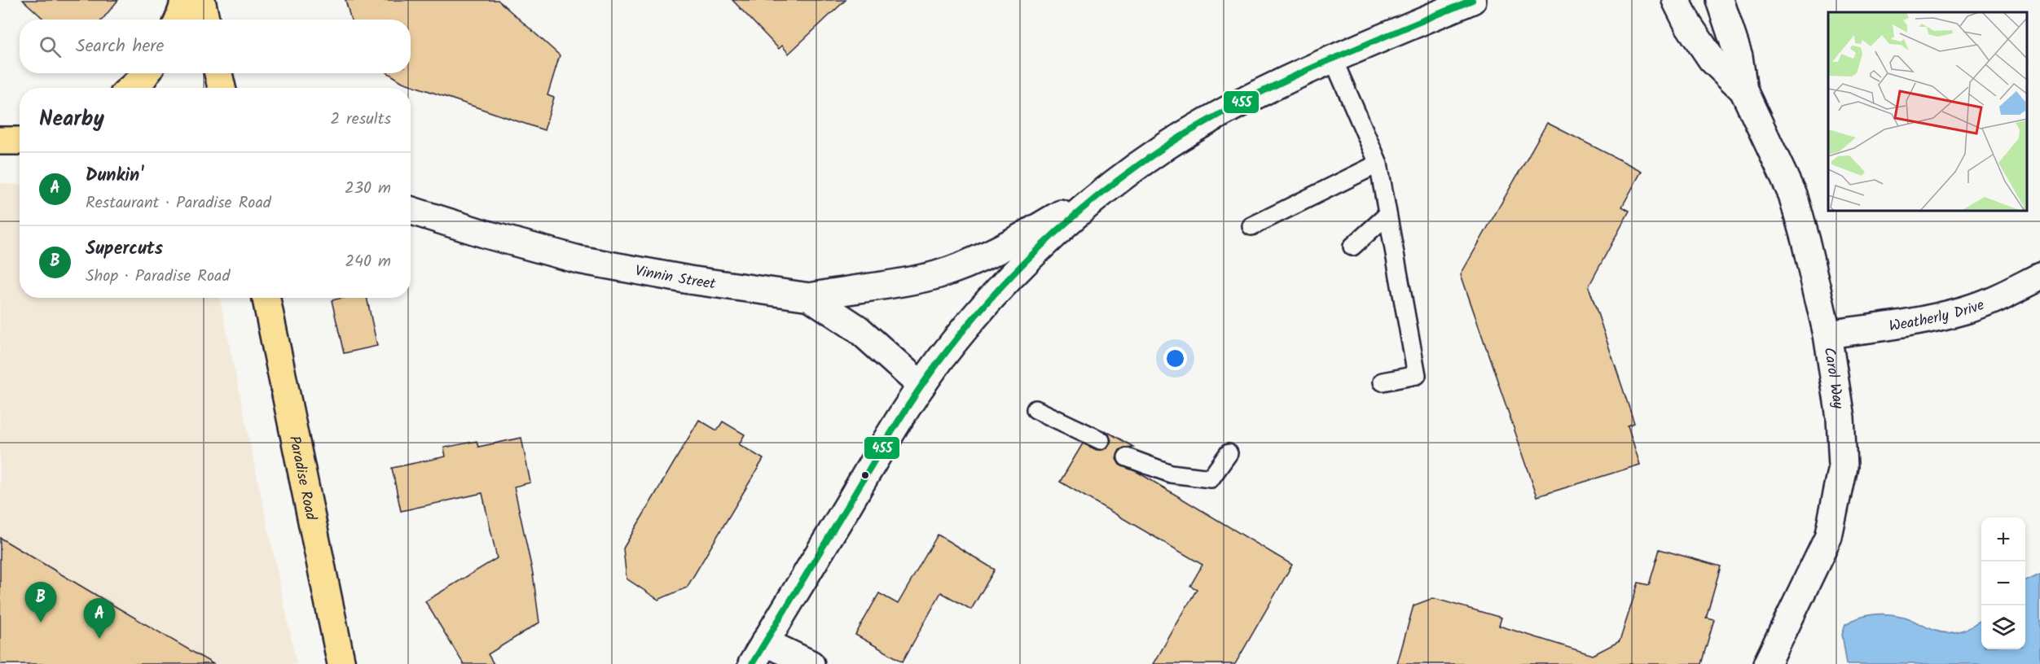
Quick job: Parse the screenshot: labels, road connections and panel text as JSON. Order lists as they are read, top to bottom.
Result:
{
  "streets": {
    "main road": [
      "Vinnin Street",
      "Weatherly Drive",
      "Carol Way",
      "Paradise Road"
    ]
  },
  "crossings": [
    ["Weatherly Drive", "Carol Way"]
  ],
  "lines": ["transit line 455"],
  "page": {
    "search": "Search here",
    "heading": ["Nearby", "2 results"],
    "list": [
      {
        "mark": "A",
        "name": "Dunkin'",
        "note": "Restaurant · Paradise Road",
        "value": "230 m"
      },
      {
        "mark": "B",
        "name": "Supercuts",
        "note": "Shop · Paradise Road",
        "value": "240 m"
      }
    ],
    "map_buttons": ["+", "−"],
    "pins": ["B", "A"]
  }
}
